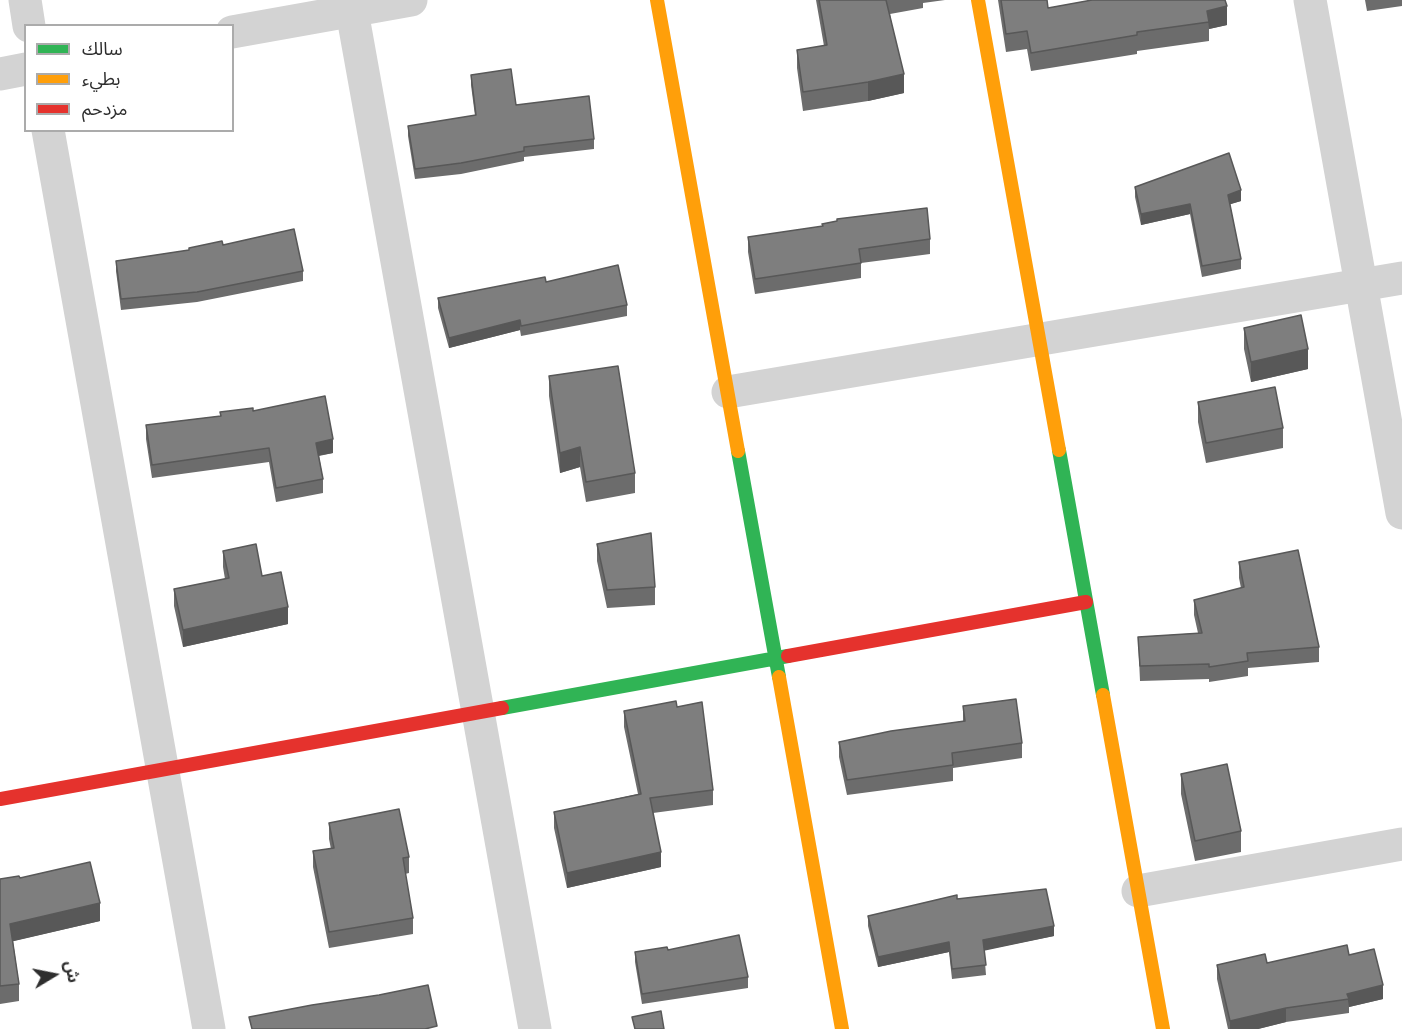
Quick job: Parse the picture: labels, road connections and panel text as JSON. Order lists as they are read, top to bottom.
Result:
{
  "legend": ["سالك", "بطيء", "مزدحم"],
  "north": "right"
}
